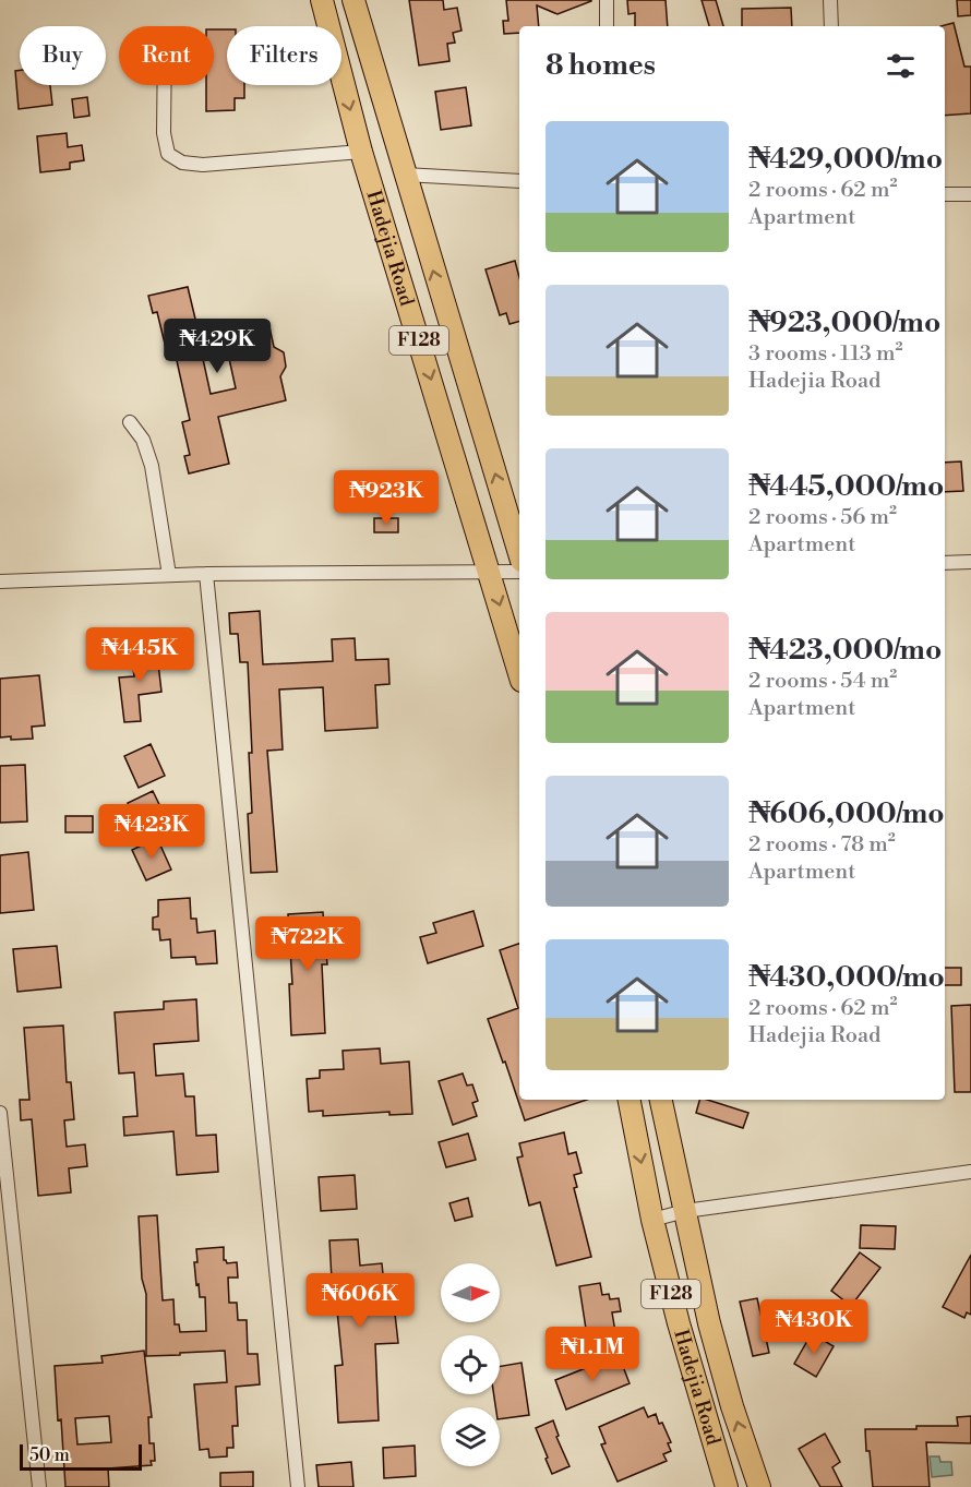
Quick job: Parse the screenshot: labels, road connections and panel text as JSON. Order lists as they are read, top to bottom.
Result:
{
  "streets": {
    "main road": ["Hadejia Road", "F128"]
  },
  "scale_bar": "50 m",
  "north": "right",
  "page": {
    "chip": ["Buy", "Rent", "Filters"],
    "heading": "8 homes",
    "list": [
      {
        "name": "₦429,000/mo",
        "note": "2 rooms · 62 m² · Apartment"
      },
      {
        "name": "₦923,000/mo",
        "note": "3 rooms · 113 m² · Hadejia Road"
      },
      {
        "name": "₦445,000/mo",
        "note": "2 rooms · 56 m² · Apartment"
      },
      {
        "name": "₦423,000/mo",
        "note": "2 rooms · 54 m² · Apartment"
      },
      {
        "name": "₦606,000/mo",
        "note": "2 rooms · 78 m² · Apartment"
      },
      {
        "name": "₦430,000/mo",
        "note": "2 rooms · 62 m² · Hadejia Road"
      }
    ],
    "price": [
      "₦429K",
      "₦923K",
      "₦445K",
      "₦423K",
      "₦722K",
      "₦606K",
      "₦430K",
      "₦1.1M"
    ],
    "scale": "50 m"
  }
}
